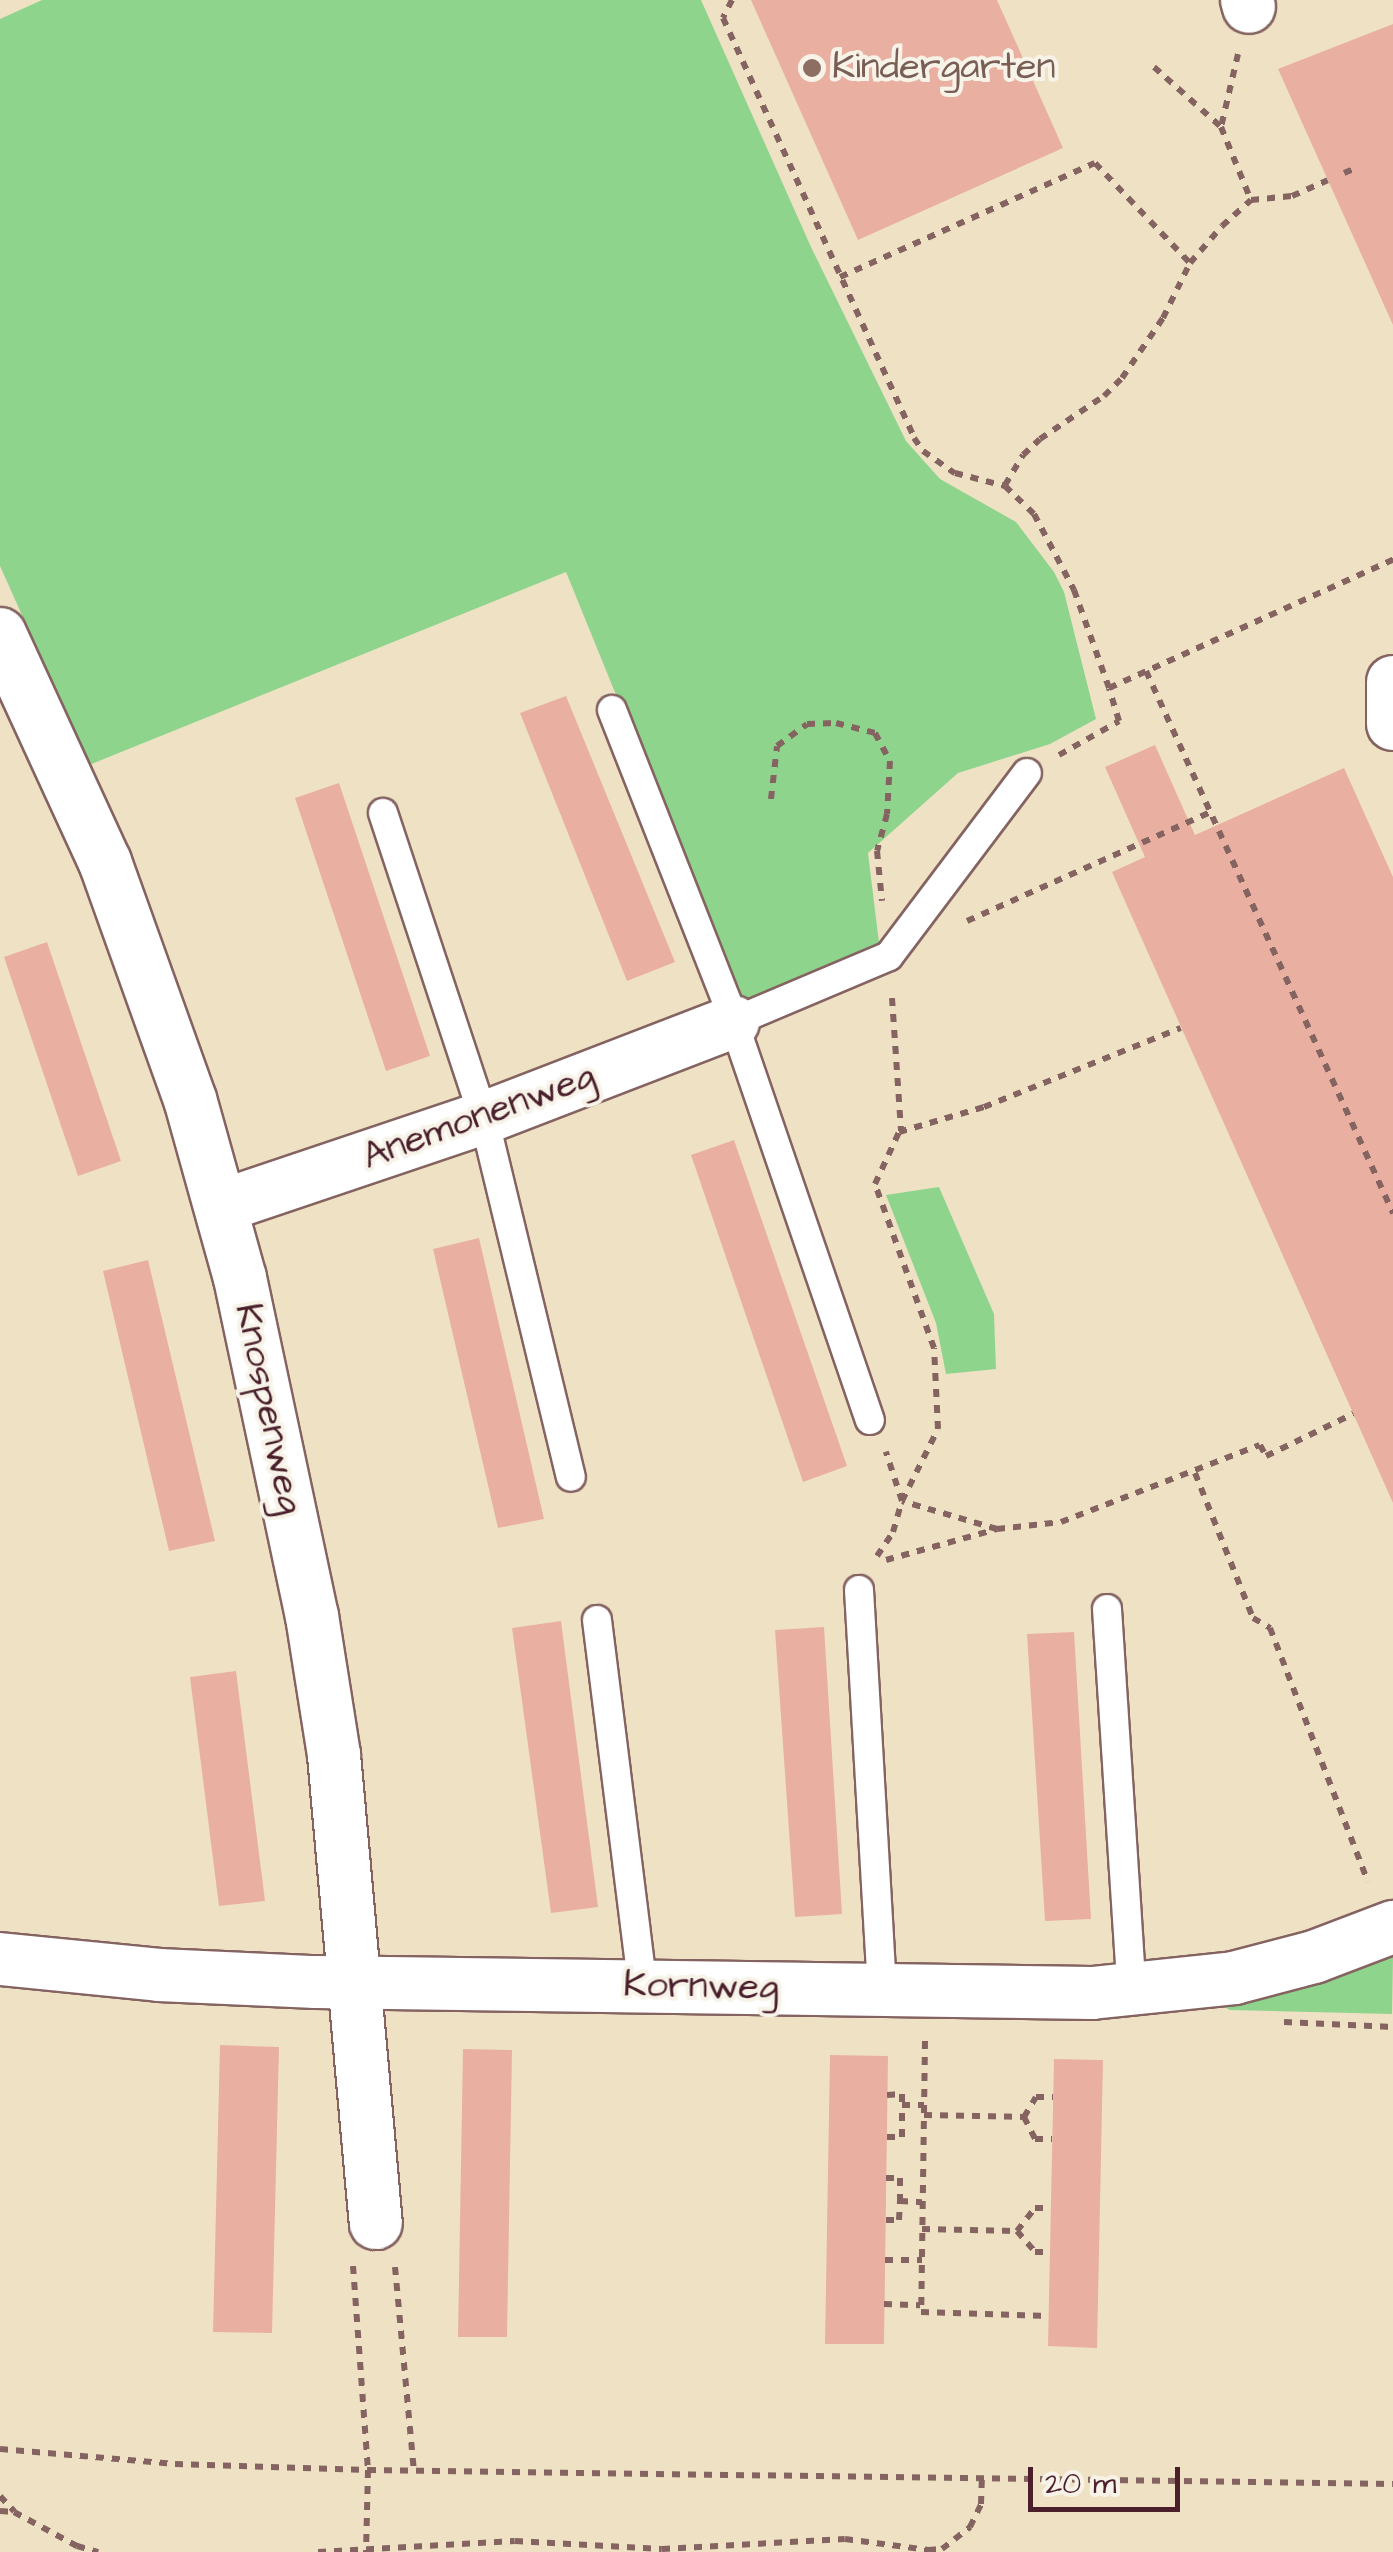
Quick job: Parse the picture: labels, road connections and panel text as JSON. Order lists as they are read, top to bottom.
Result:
{
  "streets": {
    "street": ["Anemonenweg", "Knospenweg", "Kornweg"]
  },
  "crossings": [
    ["Anemonenweg", "Knospenweg"],
    ["Knospenweg", "Kornweg"]
  ],
  "places": ["Kindergarten"],
  "scale_bar": "20 m"
}
